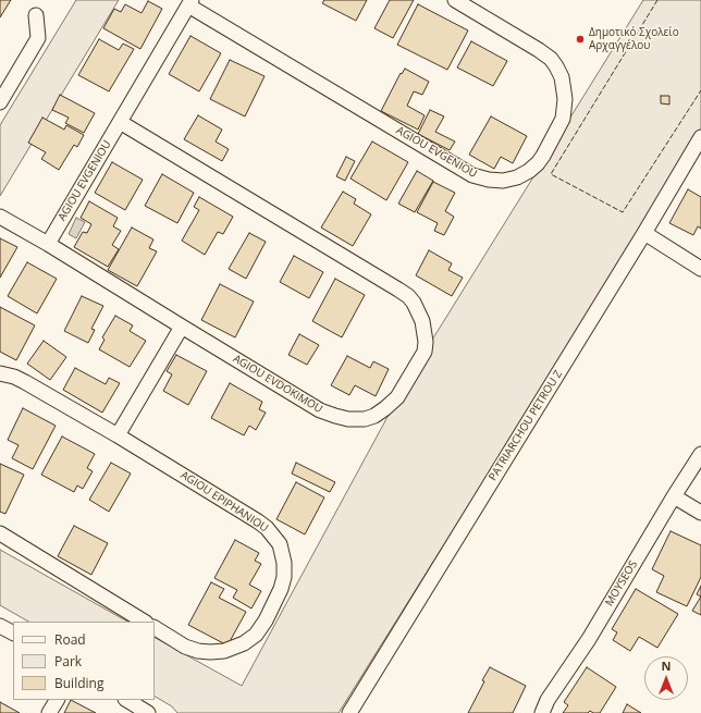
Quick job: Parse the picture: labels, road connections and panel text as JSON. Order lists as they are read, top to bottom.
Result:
{
  "streets": {
    "street": [
      "AGIOU EVGENIOU",
      "AGIOU EVDOKIMOU",
      "PATRIARCHOU PETROU Z",
      "AGIOU EPIPHANIOU",
      "MOYSEOS"
    ]
  },
  "crossings": [
    ["AGIOU EVGENIOU", "AGIOU EVDOKIMOU"]
  ],
  "places": ["Δημοτικό Σχολείο Αρχαγγέλου"],
  "legend": ["Road", "Park", "Building"],
  "north": "top"
}
